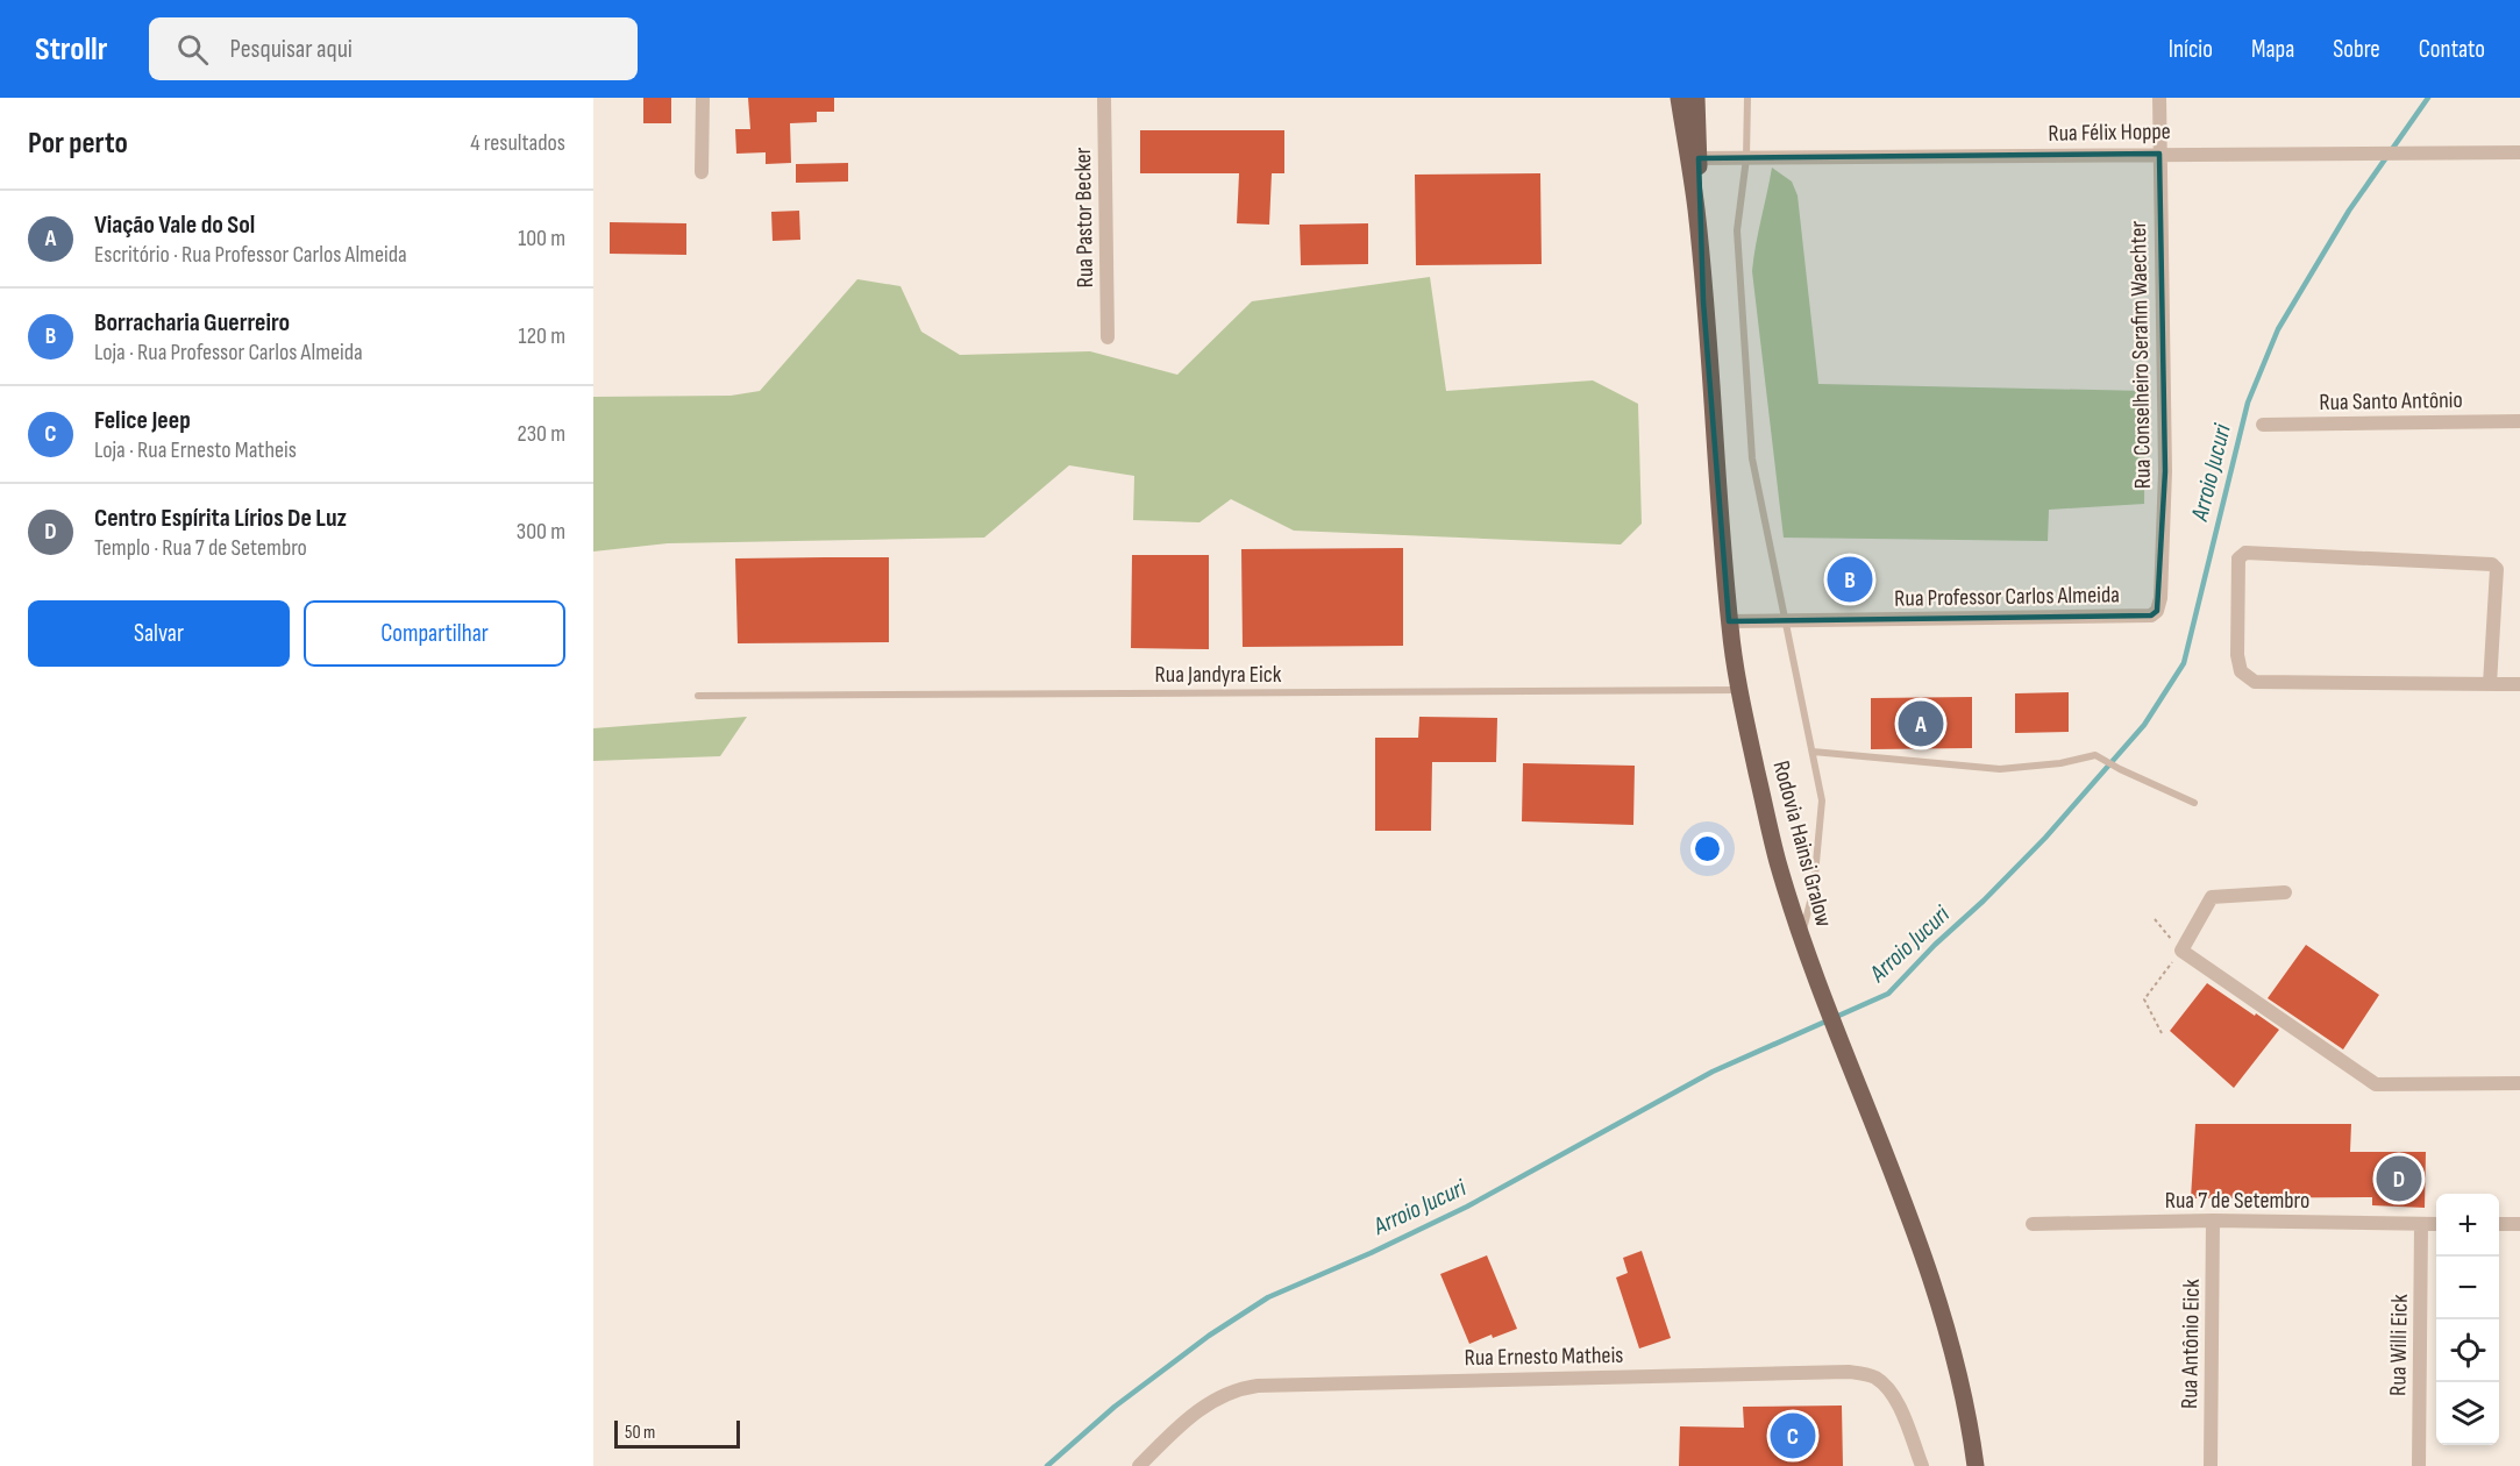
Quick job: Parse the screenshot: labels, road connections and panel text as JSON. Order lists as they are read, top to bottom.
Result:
{
  "streets": {
    "main road": ["Rodovia Hainsi Gralow"],
    "street": [
      "Rua Félix Hoppe",
      "Rua Pastor Becker",
      "Rua Conselheiro Serafim Waechter",
      "Rua Santo Antônio",
      "Rua Professor Carlos Almeida",
      "Rua 7 de Setembro",
      "Rua Antônio Eick",
      "Rua Willi Eick",
      "Rua Ernesto Matheis"
    ],
    "lane": ["Rua Jandyra Eick"]
  },
  "crossings": [
    ["Rua Félix Hoppe", "Rua Conselheiro Serafim Waechter"],
    ["Rua Félix Hoppe", "Rodovia Hainsi Gralow"],
    ["Rua Conselheiro Serafim Waechter", "Rua Professor Carlos Almeida"],
    ["Rua Professor Carlos Almeida", "Rodovia Hainsi Gralow"],
    ["Rua Jandyra Eick", "Rodovia Hainsi Gralow"],
    ["Rua 7 de Setembro", "Rua Antônio Eick"],
    ["Rua 7 de Setembro", "Rua Willi Eick"]
  ],
  "water": ["Arroio Jucuri"],
  "scale_bar": "50 m",
  "page": {
    "header": "Strollr",
    "search": "Pesquisar aqui",
    "nav": [
      "Início",
      "Mapa",
      "Sobre",
      "Contato"
    ],
    "heading": ["Por perto", "4 resultados"],
    "list": [
      {
        "mark": "A",
        "name": "Viação Vale do Sol",
        "note": "Escritório · Rua Professor Carlos Almeida",
        "value": "100 m"
      },
      {
        "mark": "B",
        "name": "Borracharia Guerreiro",
        "note": "Loja · Rua Professor Carlos Almeida",
        "value": "120 m"
      },
      {
        "mark": "C",
        "name": "Felice Jeep",
        "note": "Loja · Rua Ernesto Matheis",
        "value": "230 m"
      },
      {
        "mark": "D",
        "name": "Centro Espírita Lírios De Luz",
        "note": "Templo · Rua 7 de Setembro",
        "value": "300 m"
      }
    ],
    "pins": [
      "B",
      "A",
      "D",
      "C"
    ],
    "buttons": ["Salvar", "Compartilhar"],
    "map_buttons": ["+", "−"],
    "scale": "50 m"
  }
}
